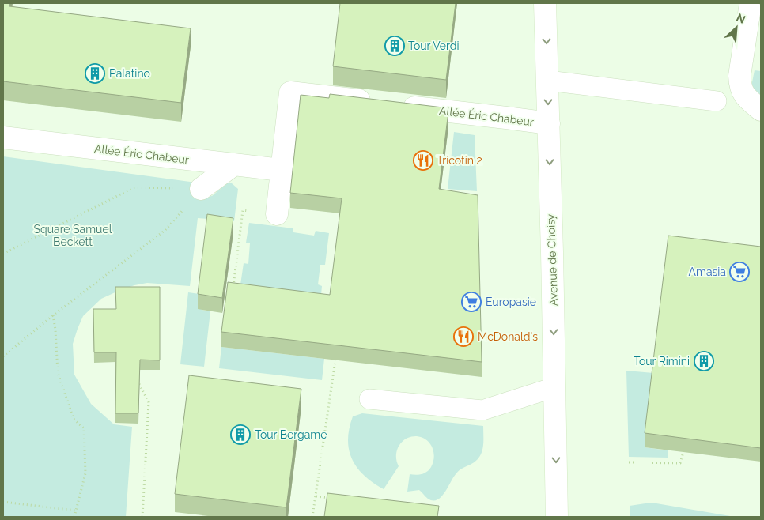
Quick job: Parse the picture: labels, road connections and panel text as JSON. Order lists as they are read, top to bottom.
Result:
{
  "streets": {
    "street": ["Allée Éric Chabeur", "Avenue de Choisy"]
  },
  "crossings": [
    ["Allée Éric Chabeur", "Avenue de Choisy"]
  ],
  "one_way": ["Avenue de Choisy"],
  "parks": ["Square Samuel Beckett"],
  "places": {
    "building": [
      "Tour Verdi",
      "Palatino",
      "Tour Rimini",
      "Tour Bergame"
    ],
    "restaurant": ["Tricotin 2", "McDonald's"],
    "supermarket": ["Amasia", "Europasie"]
  },
  "north": "top right"
}
